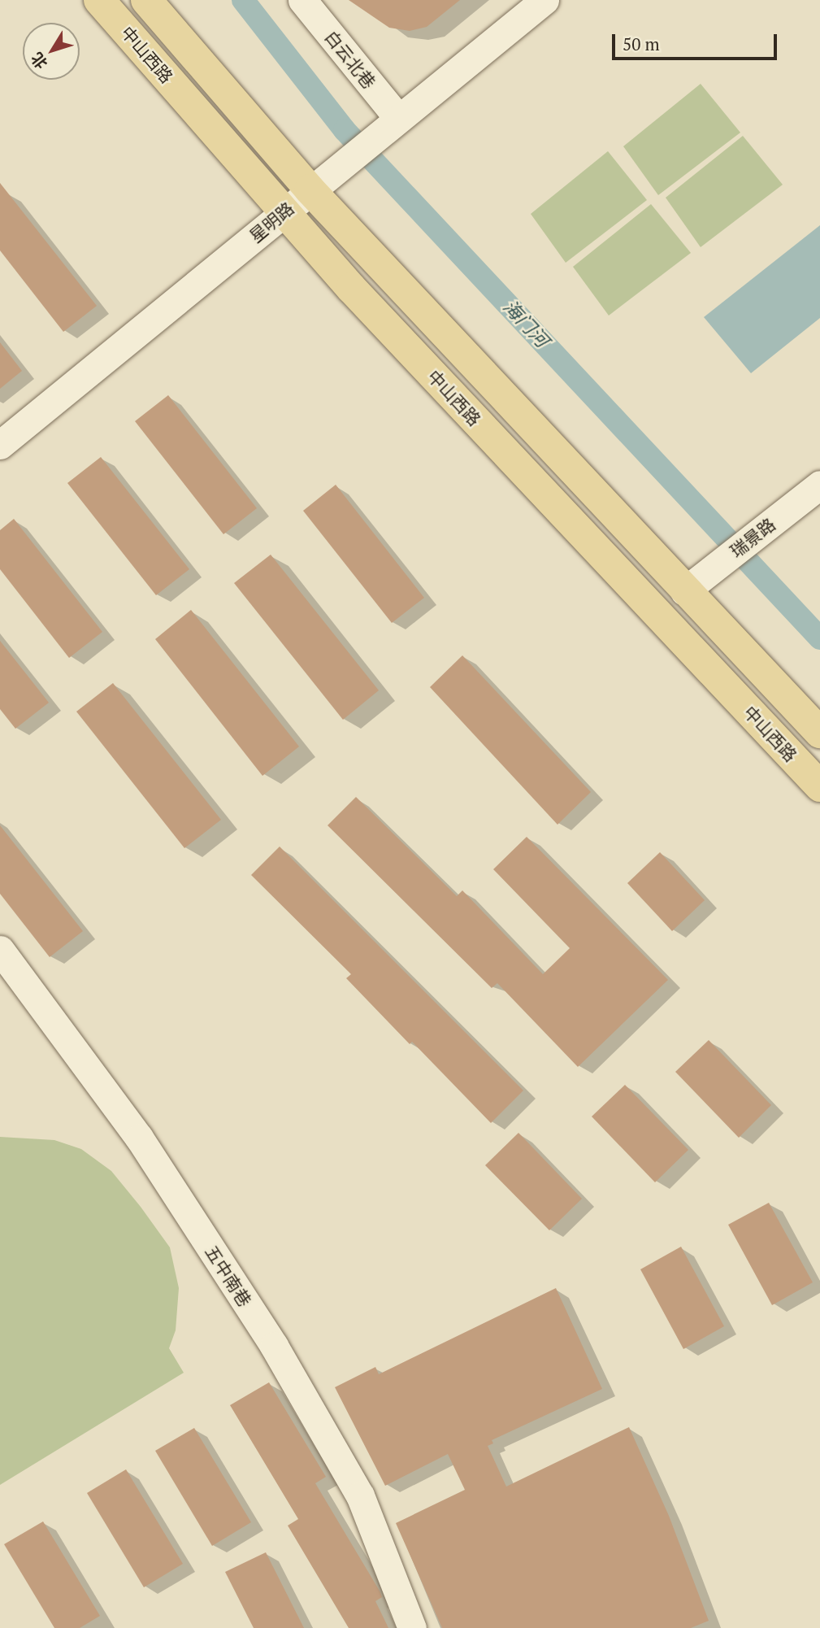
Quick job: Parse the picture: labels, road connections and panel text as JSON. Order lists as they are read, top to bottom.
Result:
{
  "streets": {
    "main road": ["中山西路"],
    "street": [
      "白云北巷",
      "星明路",
      "瑞景路",
      "五中南巷"
    ]
  },
  "crossings": [
    ["中山西路", "星明路"],
    ["中山西路", "瑞景路"],
    ["白云北巷", "星明路"]
  ],
  "water": ["海门河"],
  "scale_bar": "50 m",
  "north": "bottom left"
}
